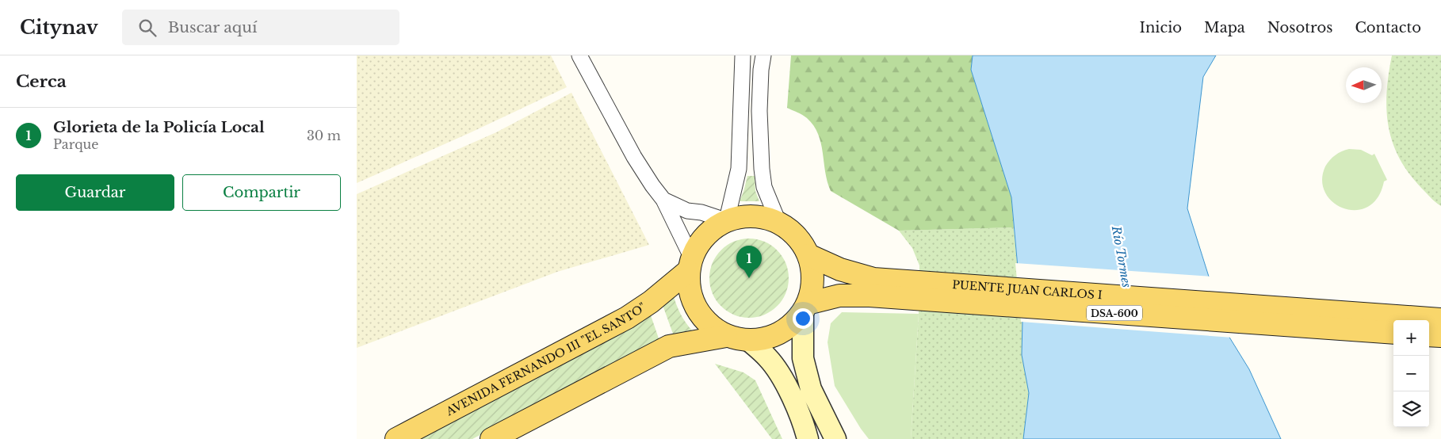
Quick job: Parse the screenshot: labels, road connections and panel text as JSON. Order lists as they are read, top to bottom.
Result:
{
  "streets": {
    "main road": ["PUENTE JUAN CARLOS I", "DSA-600", "AVENIDA FERNANDO III \"EL SANTO\""]
  },
  "crossings": [
    ["PUENTE JUAN CARLOS I", "AVENIDA FERNANDO III \"EL SANTO\""]
  ],
  "water": ["Río Tormes"],
  "north": "left",
  "page": {
    "header": "Citynav",
    "search": "Buscar aquí",
    "nav": [
      "Inicio",
      "Mapa",
      "Nosotros",
      "Contacto"
    ],
    "heading": "Cerca",
    "list": [
      {
        "mark": "1",
        "name": "Glorieta de la Policía Local",
        "note": "Parque",
        "value": "30 m"
      }
    ],
    "buttons": ["Guardar", "Compartir"],
    "pins": "1",
    "map_buttons": ["+", "−"]
  }
}
